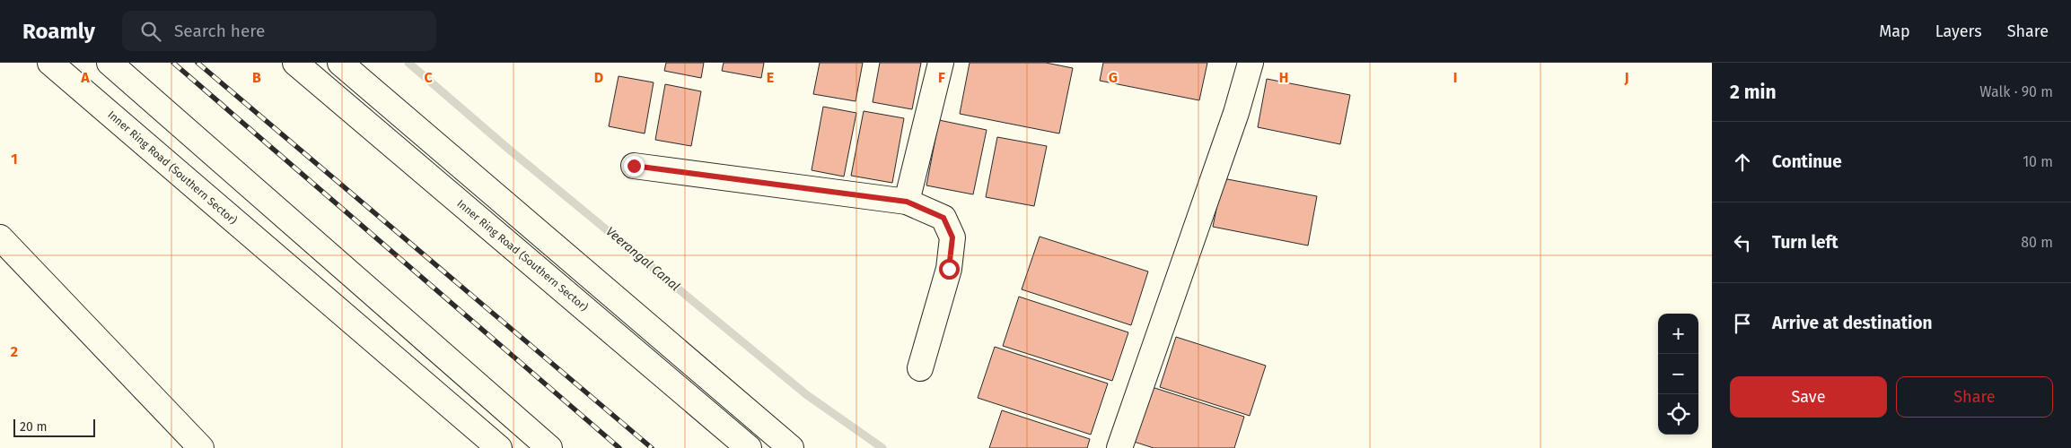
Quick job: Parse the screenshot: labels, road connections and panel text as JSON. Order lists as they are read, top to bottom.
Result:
{
  "streets": {
    "main road": ["Inner Ring Road (Southern Sector)"]
  },
  "water": ["Veerangal Canal"],
  "scale_bar": "20 m",
  "page": {
    "header": "Roamly",
    "search": "Search here",
    "nav": ["Map", "Layers", "Share"],
    "heading": ["2 min", "Walk · 90 m"],
    "list": [
      ["Continue", "10 m"],
      ["Turn left", "80 m"],
      "Arrive at destination"
    ],
    "map_buttons": ["+", "−"],
    "buttons": ["Save", "Share"],
    "scale": "20 m"
  },
  "grid": {
    "columns": [
      "A",
      "B",
      "C",
      "D",
      "E",
      "F",
      "G",
      "H",
      "I",
      "J"
    ],
    "rows": ["1", "2"]
  }
}
